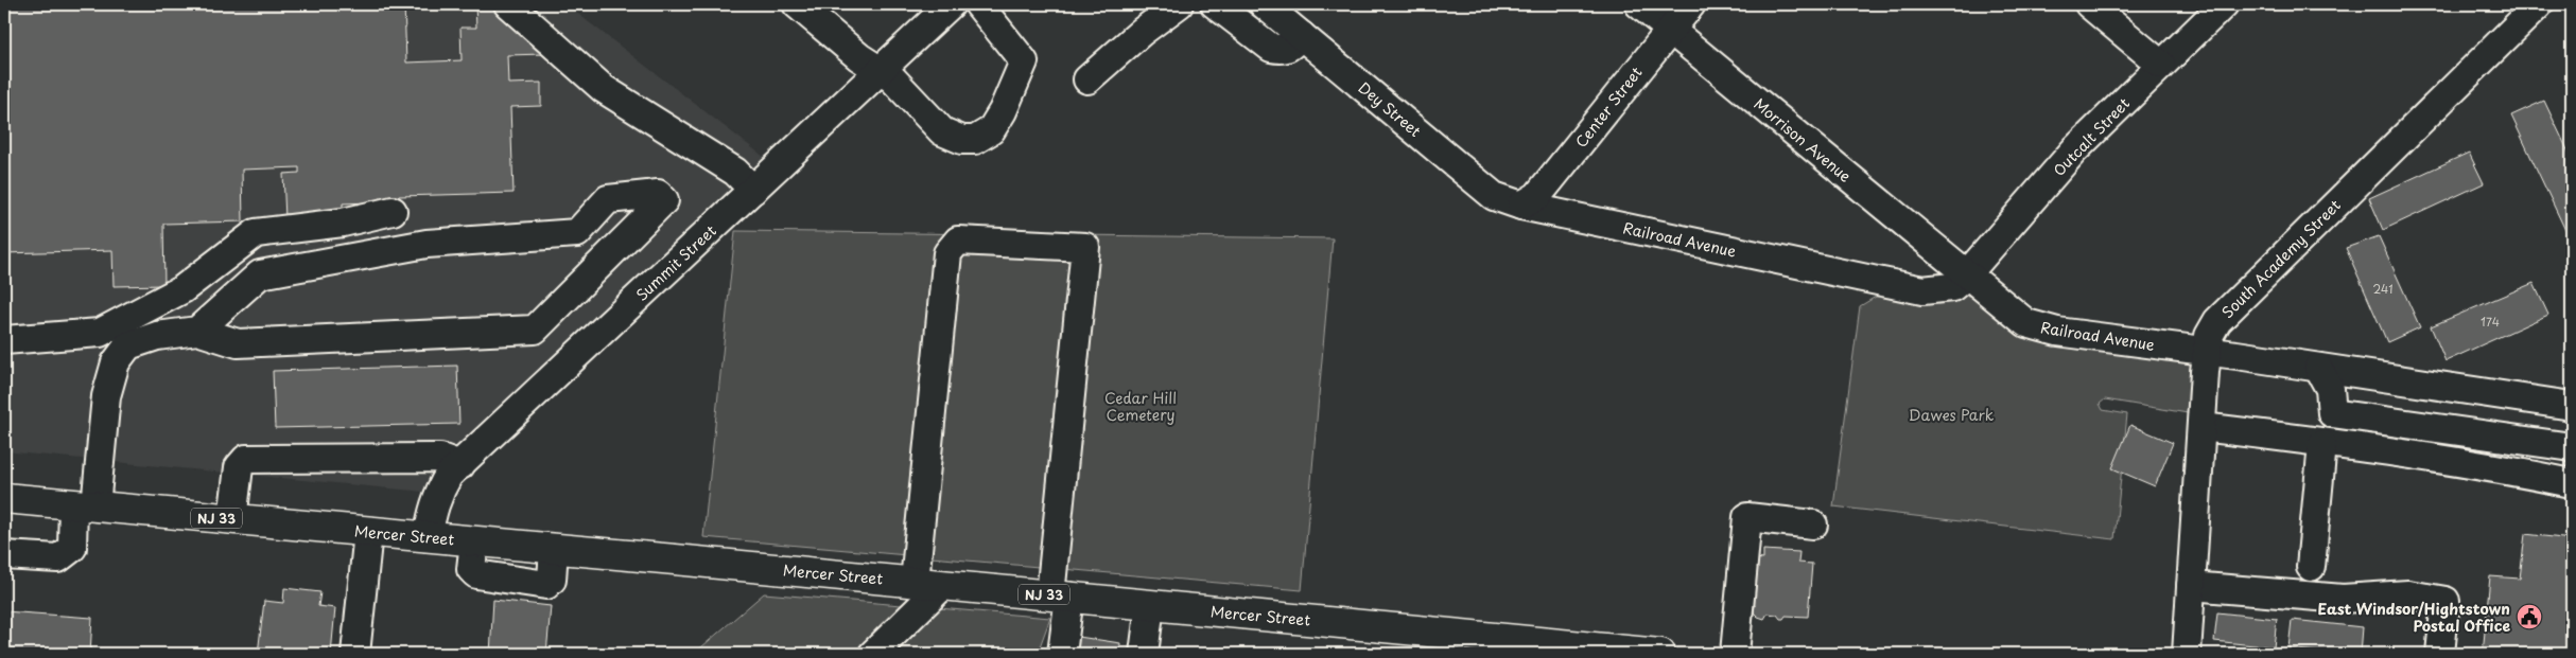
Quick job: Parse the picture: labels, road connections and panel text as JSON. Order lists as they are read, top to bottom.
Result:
{
  "streets": {
    "main road": ["NJ 33", "Mercer Street"],
    "street": [
      "Center Street",
      "Dey Street",
      "Outcalt Street",
      "Morrison Avenue",
      "Railroad Avenue",
      "South Academy Street",
      "Summit Street"
    ]
  },
  "crossings": [
    ["Center Street", "Dey Street"],
    ["Center Street", "Morrison Avenue"],
    ["Center Street", "Railroad Avenue"],
    ["Dey Street", "Railroad Avenue"],
    ["Outcalt Street", "Morrison Avenue"],
    ["Outcalt Street", "Railroad Avenue"],
    ["Morrison Avenue", "Railroad Avenue"],
    ["Railroad Avenue", "South Academy Street"],
    ["Summit Street", "Mercer Street"]
  ],
  "parks": ["Cedar Hill Cemetery", "Dawes Park"],
  "places": {
    "public building": ["East Windsor/Hightstown Postal Office"]
  },
  "house_numbers": ["241", "174"]
}
